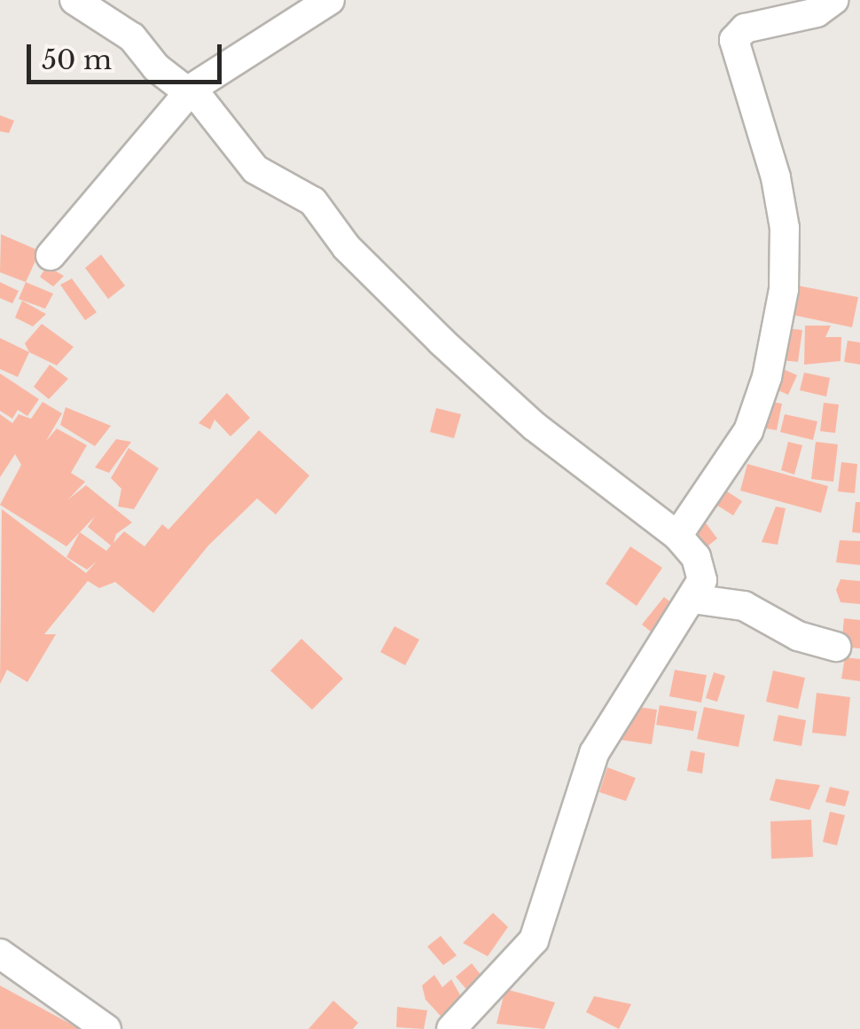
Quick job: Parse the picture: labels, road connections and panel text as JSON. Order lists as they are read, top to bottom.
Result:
{
  "scale_bar": "50 m"
}
